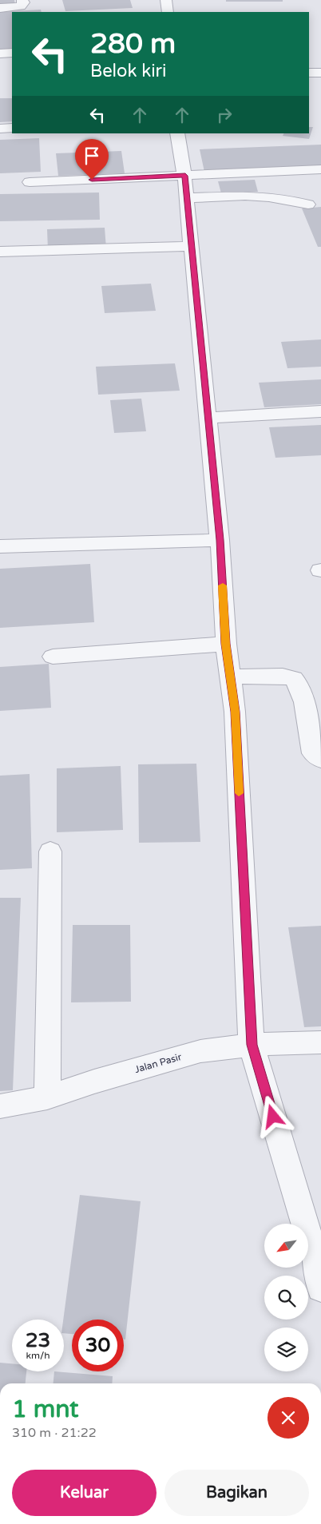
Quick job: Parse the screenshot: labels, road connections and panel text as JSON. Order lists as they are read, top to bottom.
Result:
{
  "streets": {
    "street": ["Jalan Pasir"]
  },
  "north": "bottom left",
  "page": {
    "turn": ["280 m", "Belok kiri"],
    "speed": "23 km/h",
    "limit": "30",
    "heading": ["1 mnt", "310 m · 21:22"],
    "buttons": ["Keluar", "Bagikan"]
  }
}
